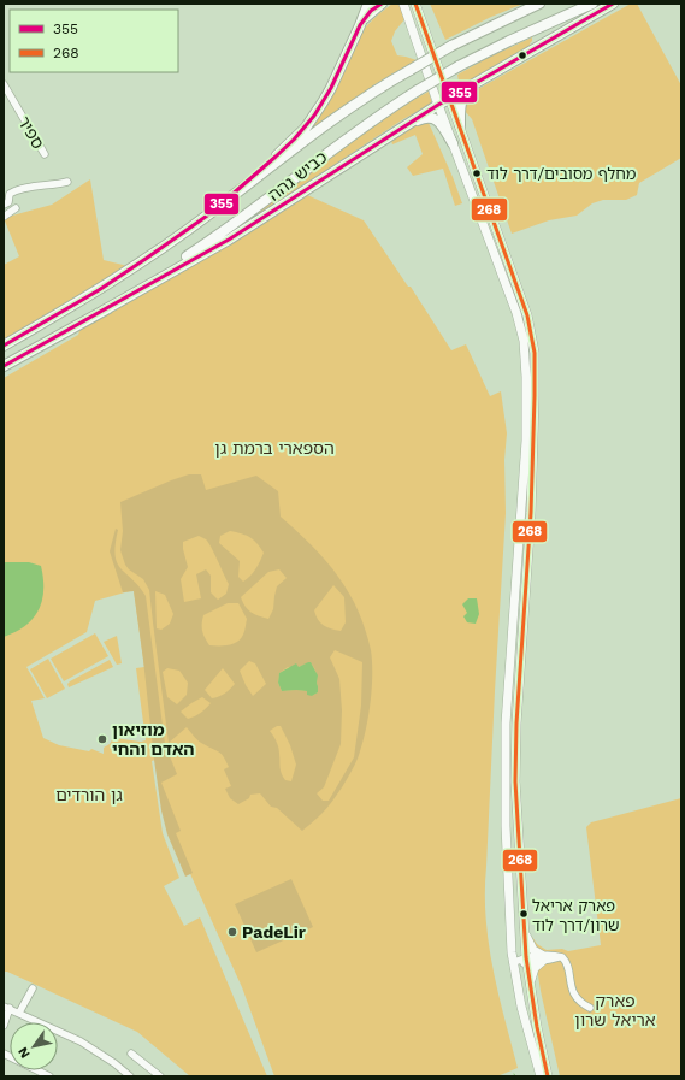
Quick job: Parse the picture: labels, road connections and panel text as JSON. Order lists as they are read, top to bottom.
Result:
{
  "streets": {
    "highway": ["כביש גהה"],
    "street": ["ספיר"]
  },
  "parks": ["הספארי ברמת גן", "גן הורדים", "פארק אריאל שרון"],
  "places": [
    "מחלף מסובים/דרך לוד",
    "מוזיאון האדם והחי",
    "פארק אריאל שרון/דרך לוד",
    "PadeLir"
  ],
  "lines": ["transit line 355", "transit line 268"],
  "legend": ["355", "268"],
  "north": "bottom left"
}
